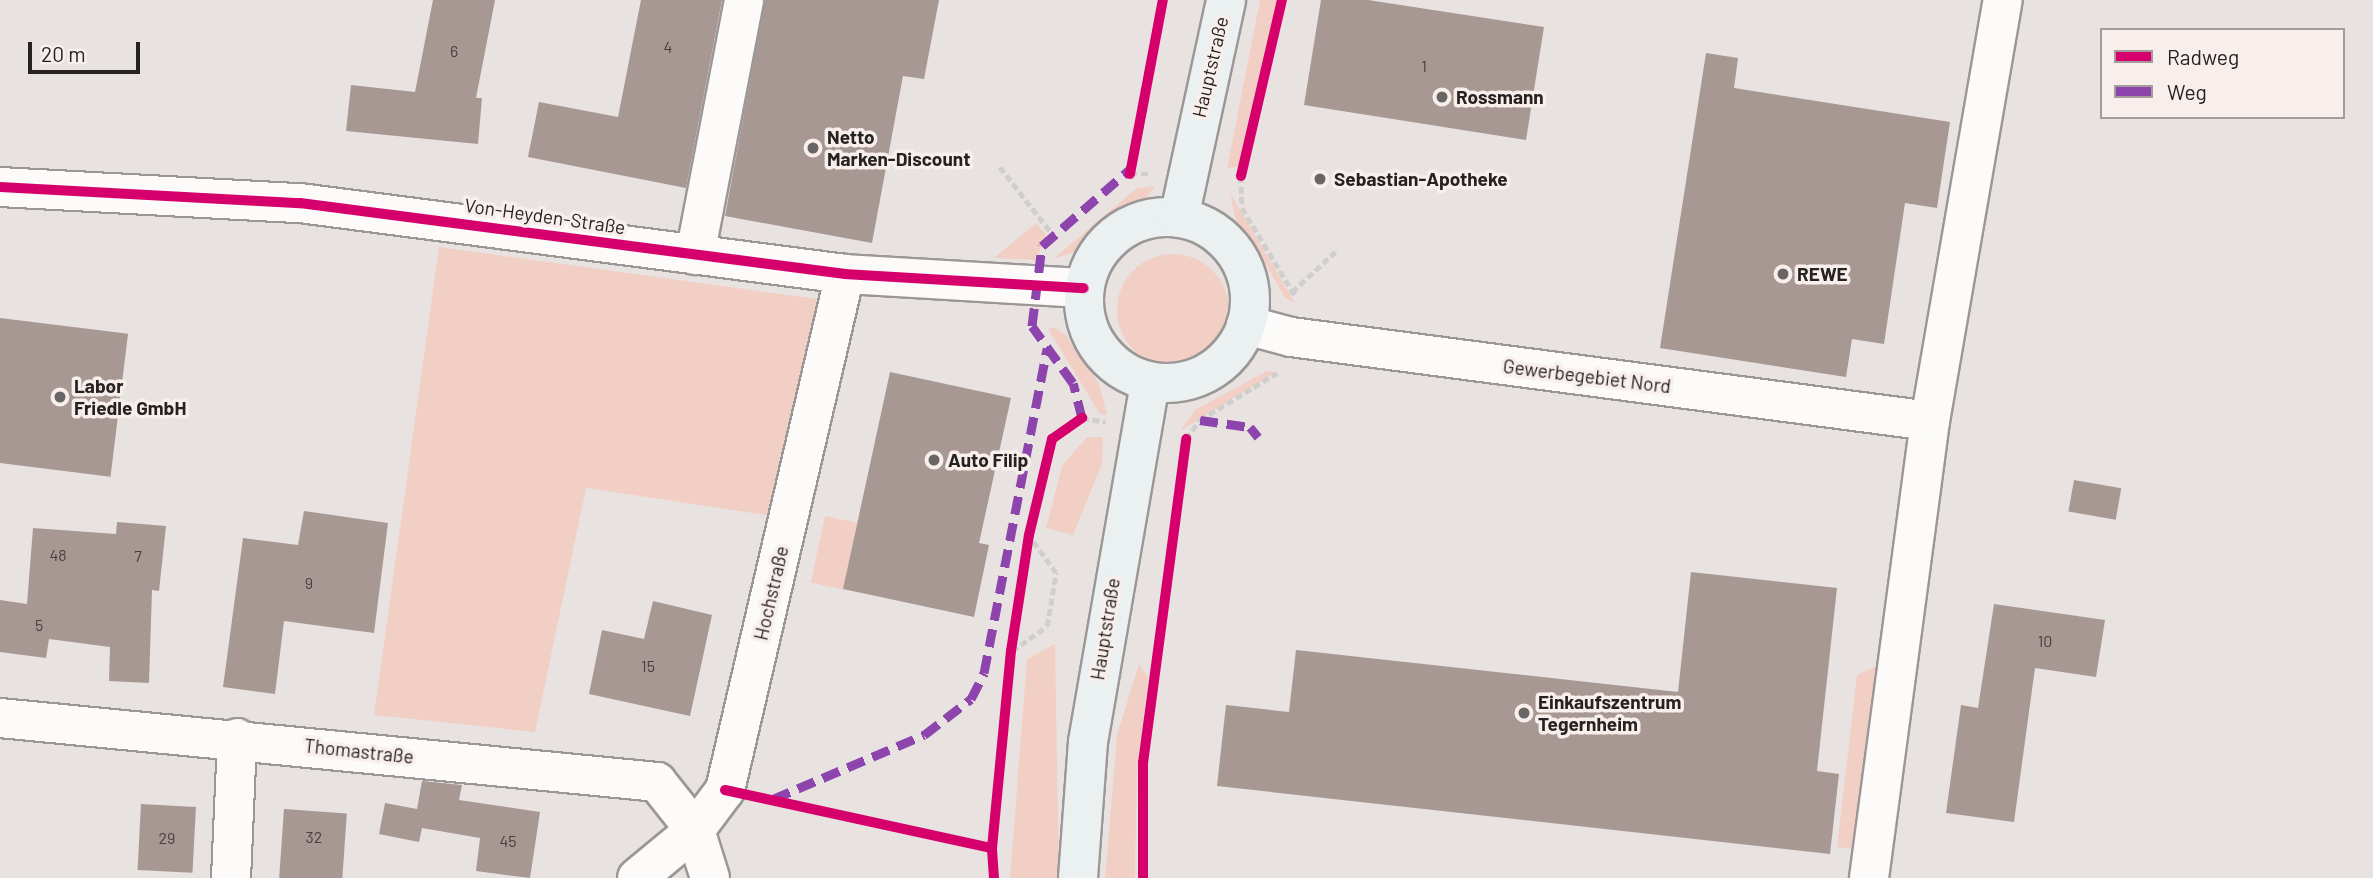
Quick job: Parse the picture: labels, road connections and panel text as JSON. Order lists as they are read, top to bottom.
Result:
{
  "streets": {
    "main road": ["Hauptstraße"],
    "street": [
      "Von-Heyden-Straße",
      "Gewerbegebiet Nord",
      "Hochstraße",
      "Thomastraße"
    ]
  },
  "crossings": [
    ["Hauptstraße", "Von-Heyden-Straße"],
    ["Hauptstraße", "Gewerbegebiet Nord"],
    ["Von-Heyden-Straße", "Gewerbegebiet Nord"],
    ["Von-Heyden-Straße", "Hochstraße"],
    ["Hochstraße", "Thomastraße"]
  ],
  "places": [
    "Rossmann",
    "Netto Marken-Discount",
    "Sebastian-Apotheke",
    "REWE",
    "Labor Friedle GmbH",
    "Auto Filip",
    "Einkaufszentrum Tegernheim"
  ],
  "house_numbers": [
    "4",
    "6",
    "1",
    "48",
    "7",
    "9",
    "5",
    "10",
    "15",
    "32",
    "29",
    "45"
  ],
  "legend": ["Radweg", "Weg"],
  "scale_bar": "20 m"
}
